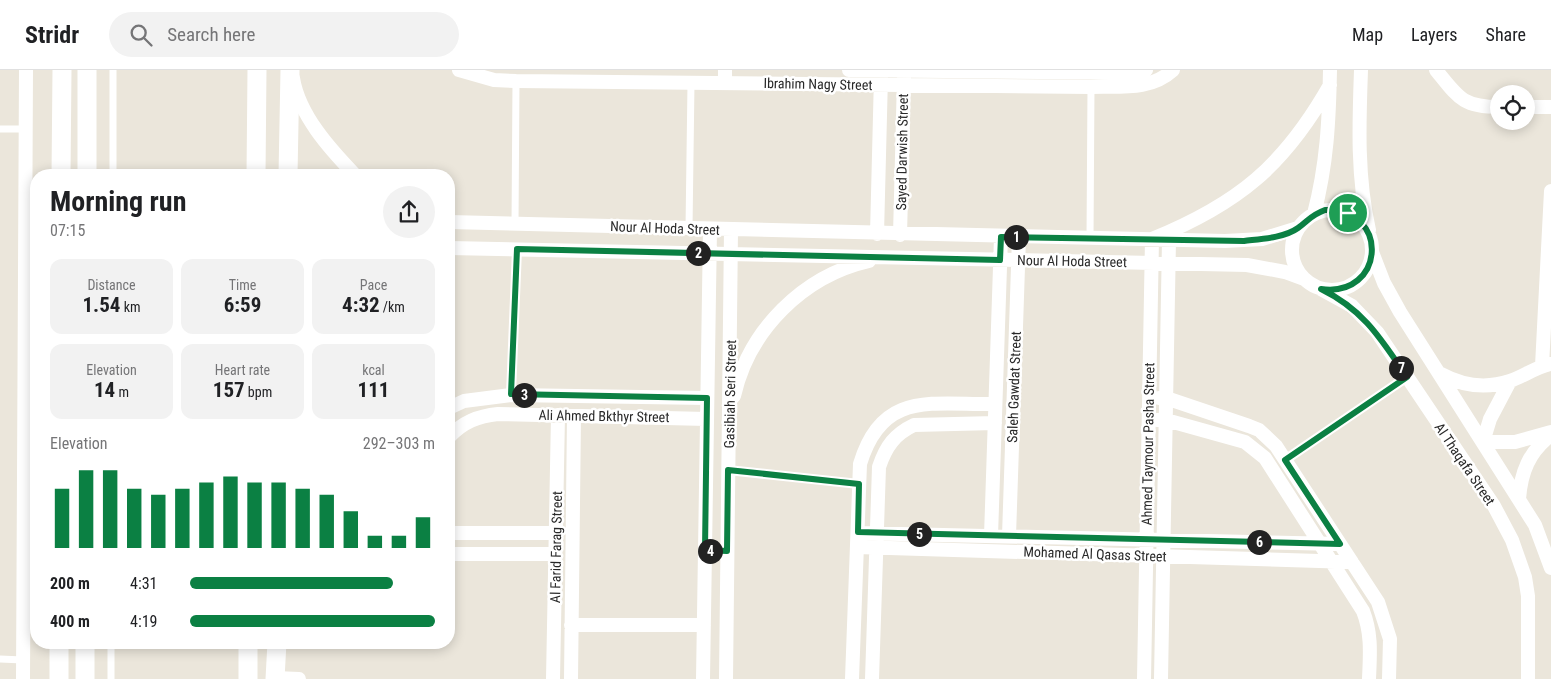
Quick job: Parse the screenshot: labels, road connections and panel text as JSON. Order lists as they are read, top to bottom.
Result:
{
  "streets": {
    "street": [
      "Ibrahim Nagy Street",
      "Sayed Darwish Street",
      "Nour Al Hoda Street",
      "Saleh Gawdat Street",
      "Gasibiah Seri Street",
      "Ali Ahmed Bkthyr Street",
      "Ahmed Taymour Pasha Street",
      "Al Thaqafa Street",
      "Al Farid Farag Street",
      "Mohamed Al Qasas Street"
    ]
  },
  "crossings": [
    ["Ibrahim Nagy Street", "Sayed Darwish Street"],
    ["Sayed Darwish Street", "Nour Al Hoda Street"],
    ["Nour Al Hoda Street", "Saleh Gawdat Street"],
    ["Nour Al Hoda Street", "Gasibiah Seri Street"],
    ["Nour Al Hoda Street", "Ahmed Taymour Pasha Street"],
    ["Nour Al Hoda Street", "Al Thaqafa Street"],
    ["Saleh Gawdat Street", "Mohamed Al Qasas Street"],
    ["Gasibiah Seri Street", "Ali Ahmed Bkthyr Street"],
    ["Ali Ahmed Bkthyr Street", "Al Farid Farag Street"],
    ["Ahmed Taymour Pasha Street", "Mohamed Al Qasas Street"]
  ],
  "page": {
    "header": "Stridr",
    "search": "Search here",
    "nav": ["Map", "Layers", "Share"],
    "heading": ["Morning run", "07:15"],
    "pins": [
      "1",
      "2",
      "7",
      "3",
      "5",
      "6",
      "4"
    ],
    "stats": [
      ["Distance", "1.54 km"],
      ["Time", "6:59"],
      ["Pace", "4:32 /km"],
      ["Elevation", "14 m"],
      ["Heart rate", "157 bpm"],
      ["kcal", "111"]
    ],
    "chart": ["Elevation", "292–303 m"],
    "list": [
      {
        "name": "200 m",
        "note": "4:31"
      },
      {
        "name": "400 m",
        "note": "4:19"
      }
    ]
  }
}
